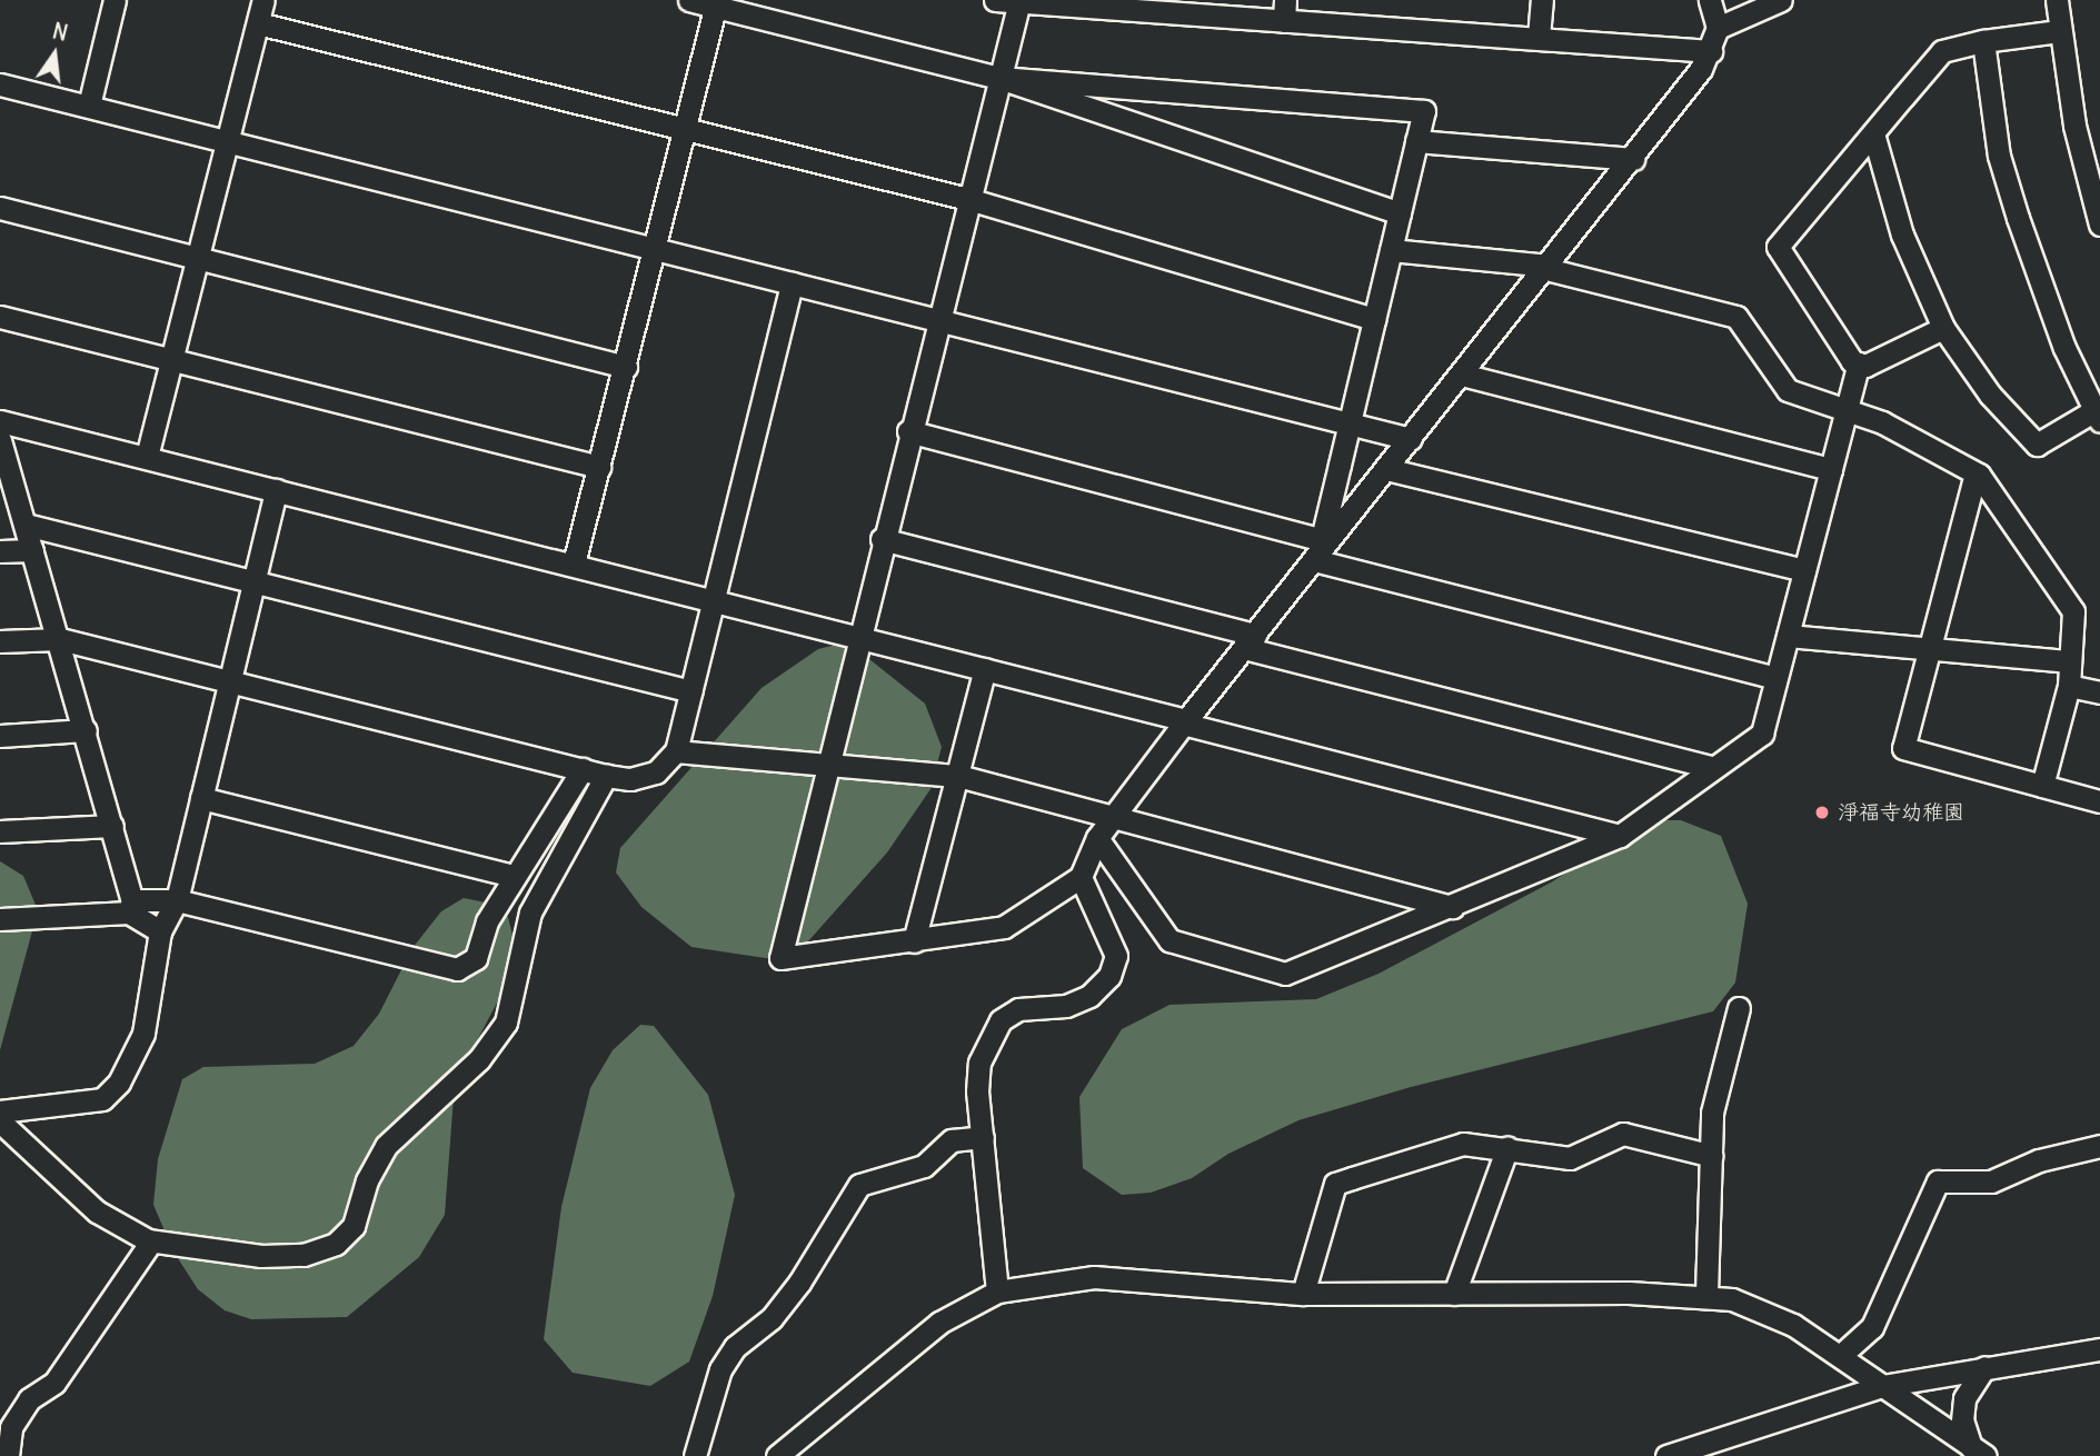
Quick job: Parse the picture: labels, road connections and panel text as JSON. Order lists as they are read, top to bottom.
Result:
{
  "places": ["淨福寺幼稚園"],
  "north": "top"
}
